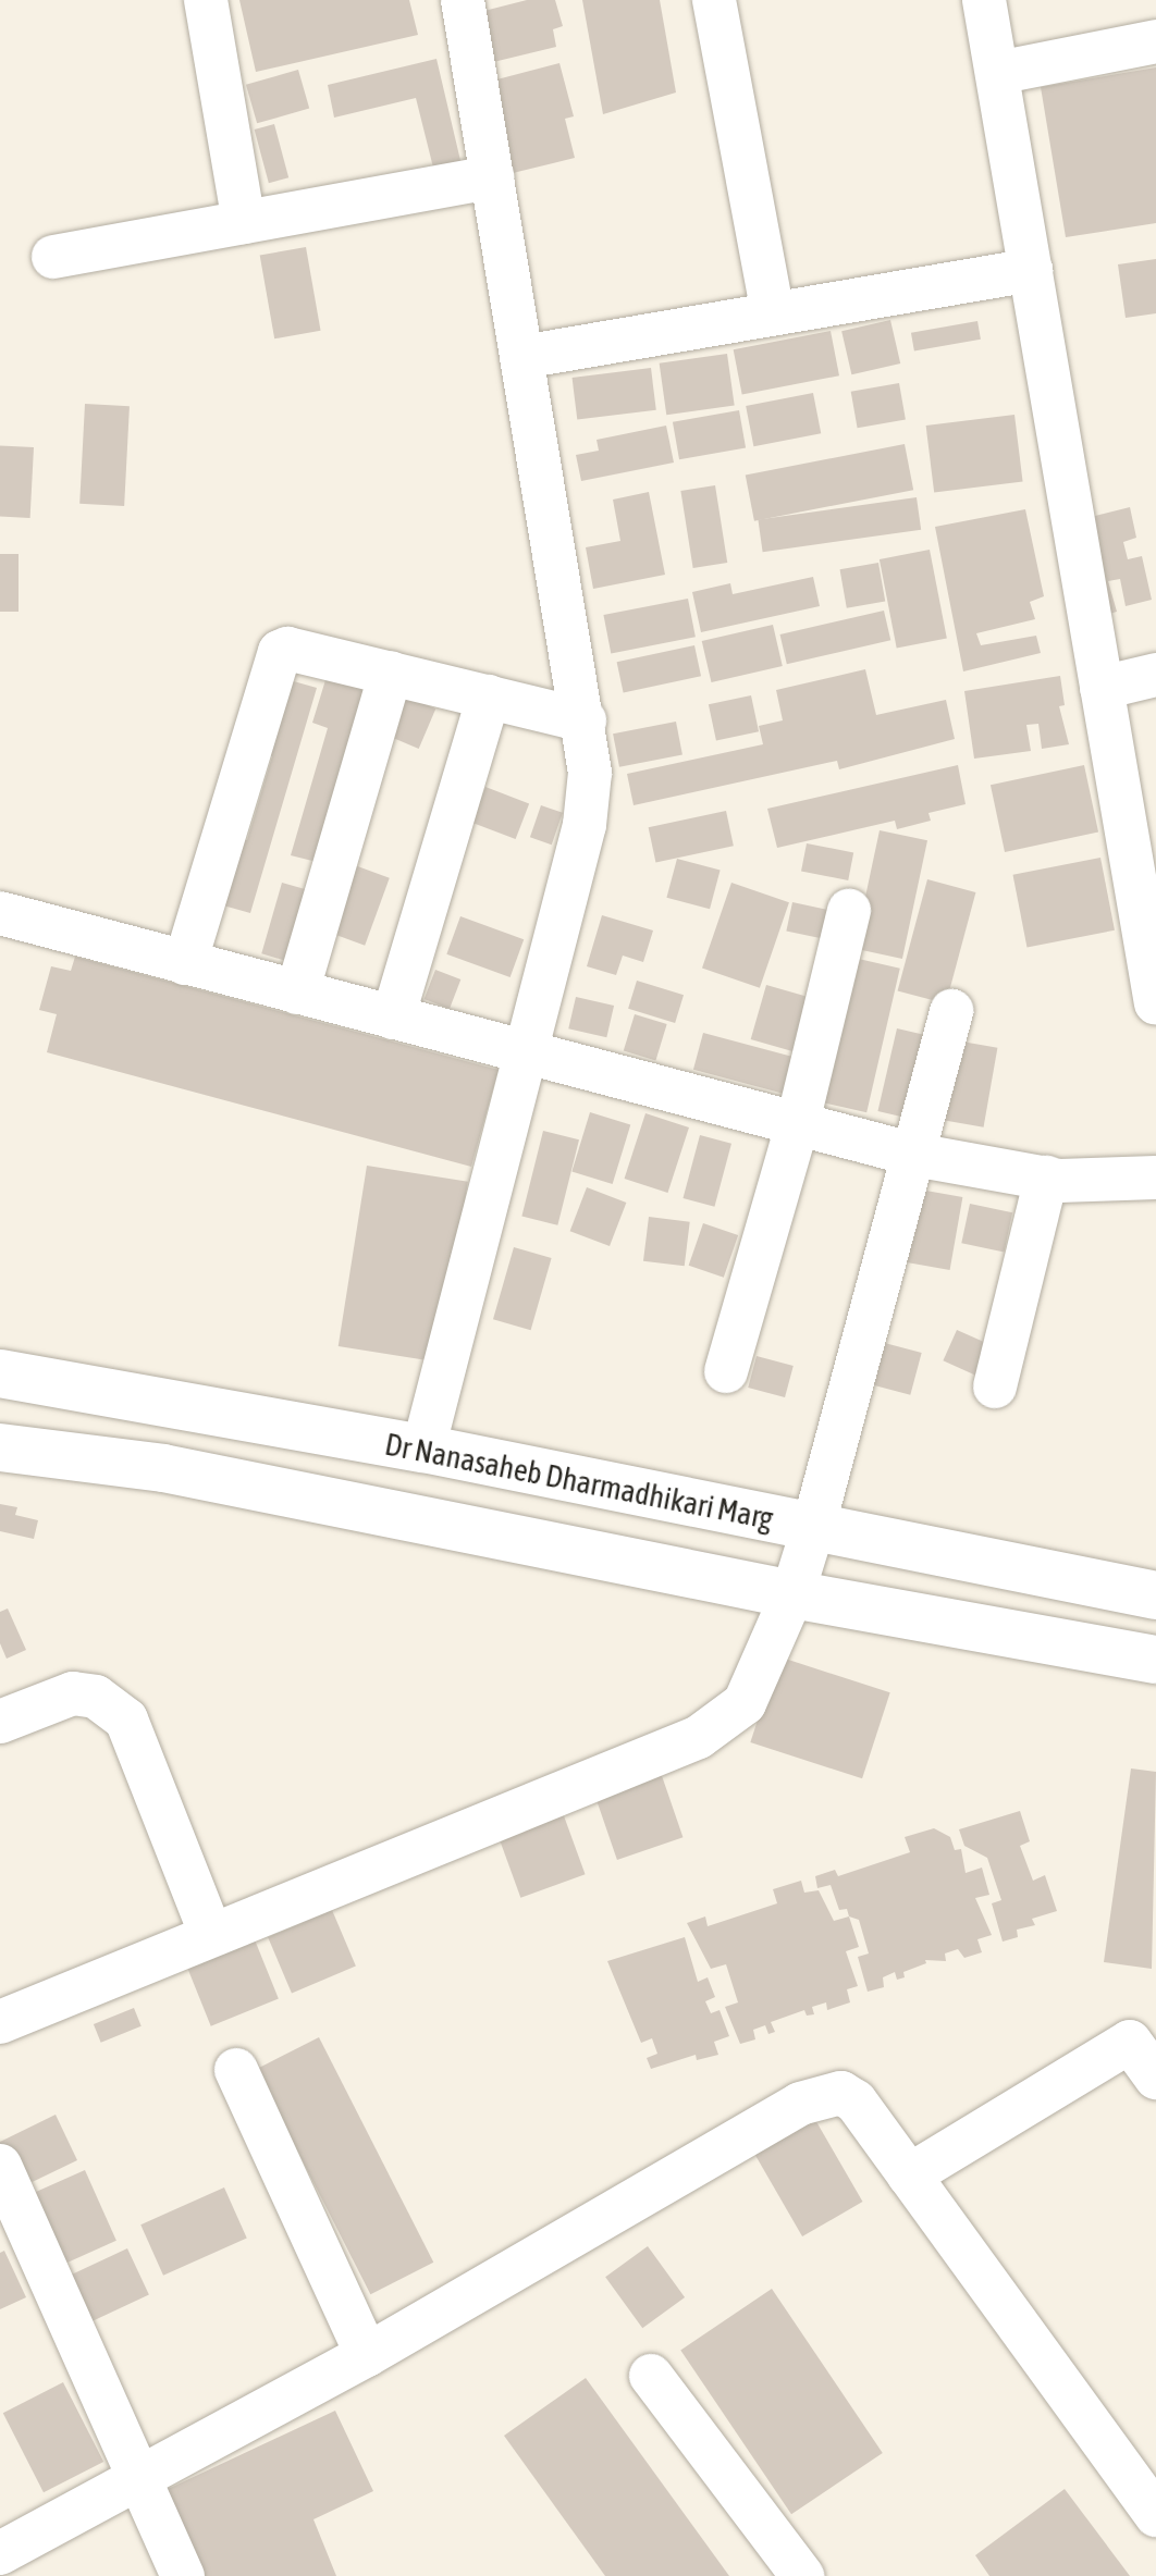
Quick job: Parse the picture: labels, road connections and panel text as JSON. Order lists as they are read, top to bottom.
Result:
{
  "streets": {
    "main road": ["Dr Nanasaheb Dharmadhikari Marg"]
  }
}
